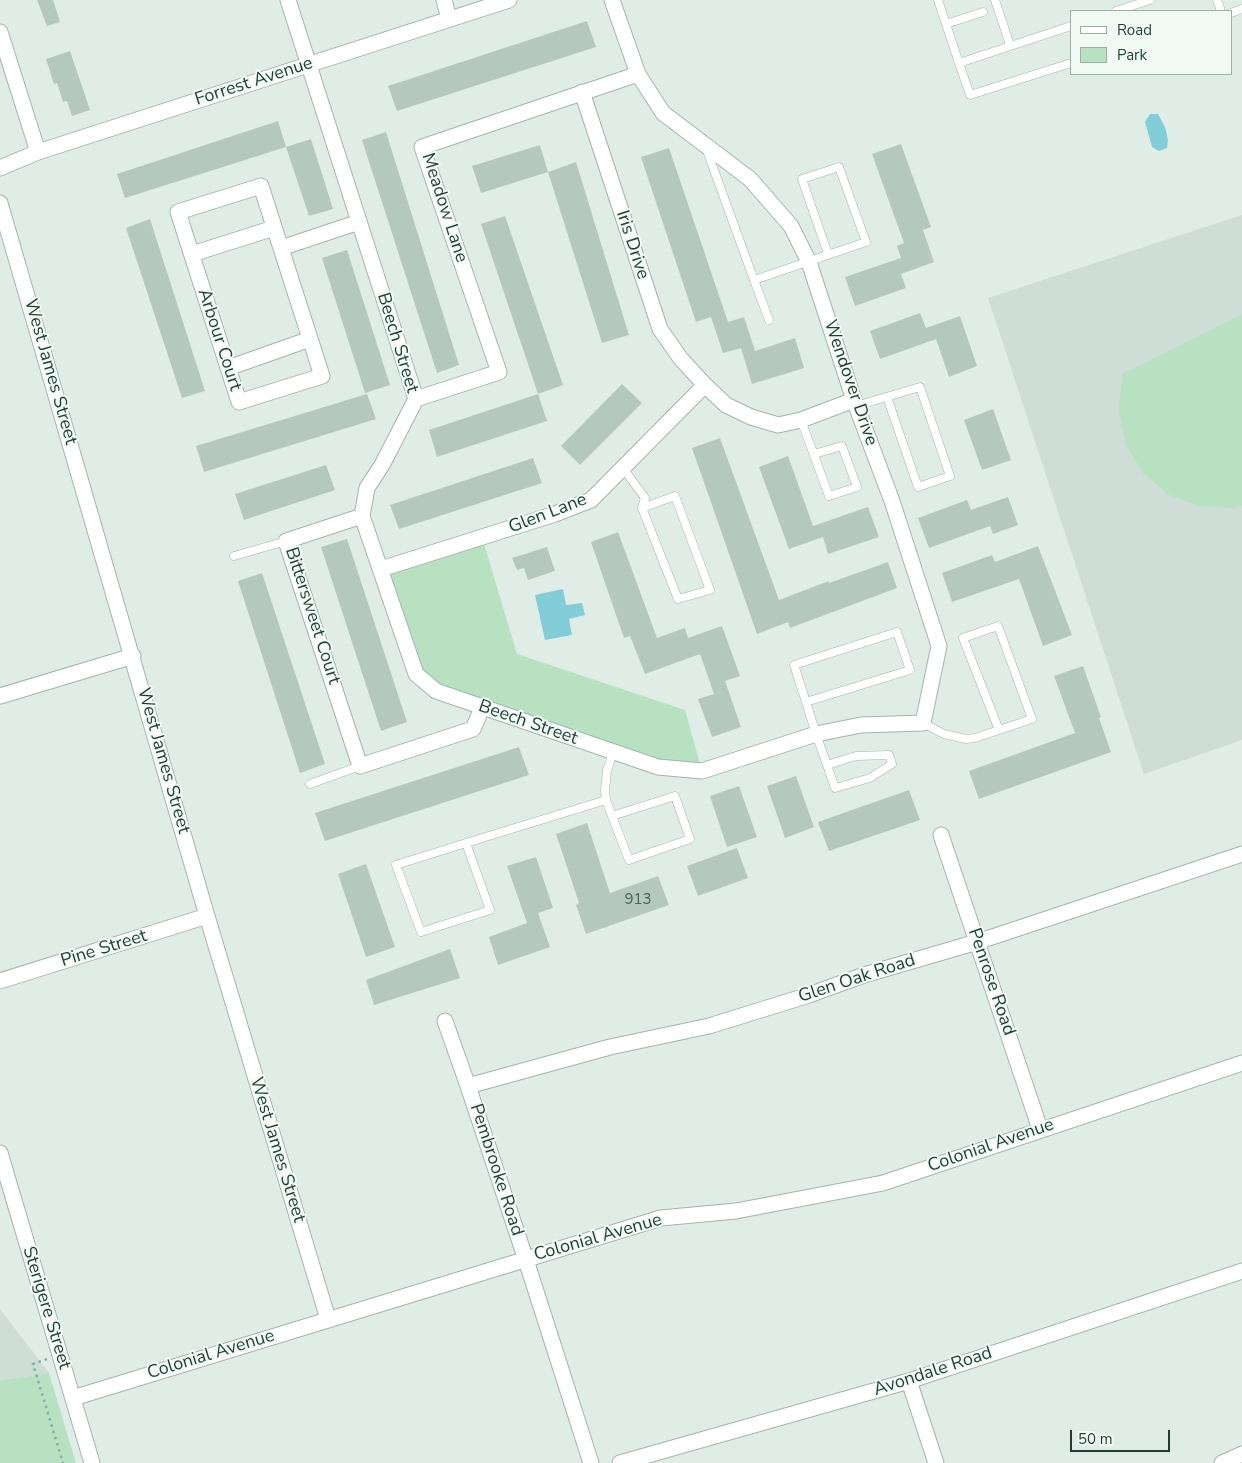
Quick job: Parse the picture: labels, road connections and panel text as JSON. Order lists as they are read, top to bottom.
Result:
{
  "streets": {
    "street": [
      "Forrest Avenue",
      "Meadow Lane",
      "Iris Drive",
      "Arbour Court",
      "Beech Street",
      "West James Street",
      "Wendover Drive",
      "Glen Lane",
      "Bittersweet Court",
      "Pine Street",
      "Glen Oak Road",
      "Penrose Road",
      "Colonial Avenue",
      "Pembrooke Road",
      "Sterigere Street",
      "Avondale Road"
    ]
  },
  "crossings": [
    ["Forrest Avenue", "Beech Street"],
    ["Meadow Lane", "Iris Drive"],
    ["Meadow Lane", "Beech Street"],
    ["Meadow Lane", "Wendover Drive"],
    ["Iris Drive", "Wendover Drive"],
    ["Iris Drive", "Glen Lane"],
    ["Beech Street", "Glen Lane"],
    ["Beech Street", "Bittersweet Court"],
    ["West James Street", "Pine Street"],
    ["West James Street", "Colonial Avenue"],
    ["Glen Oak Road", "Penrose Road"],
    ["Glen Oak Road", "Pembrooke Road"],
    ["Penrose Road", "Colonial Avenue"],
    ["Colonial Avenue", "Pembrooke Road"],
    ["Colonial Avenue", "Sterigere Street"]
  ],
  "house_numbers": ["913"],
  "legend": ["Road", "Park"],
  "scale_bar": "50 m"
}
